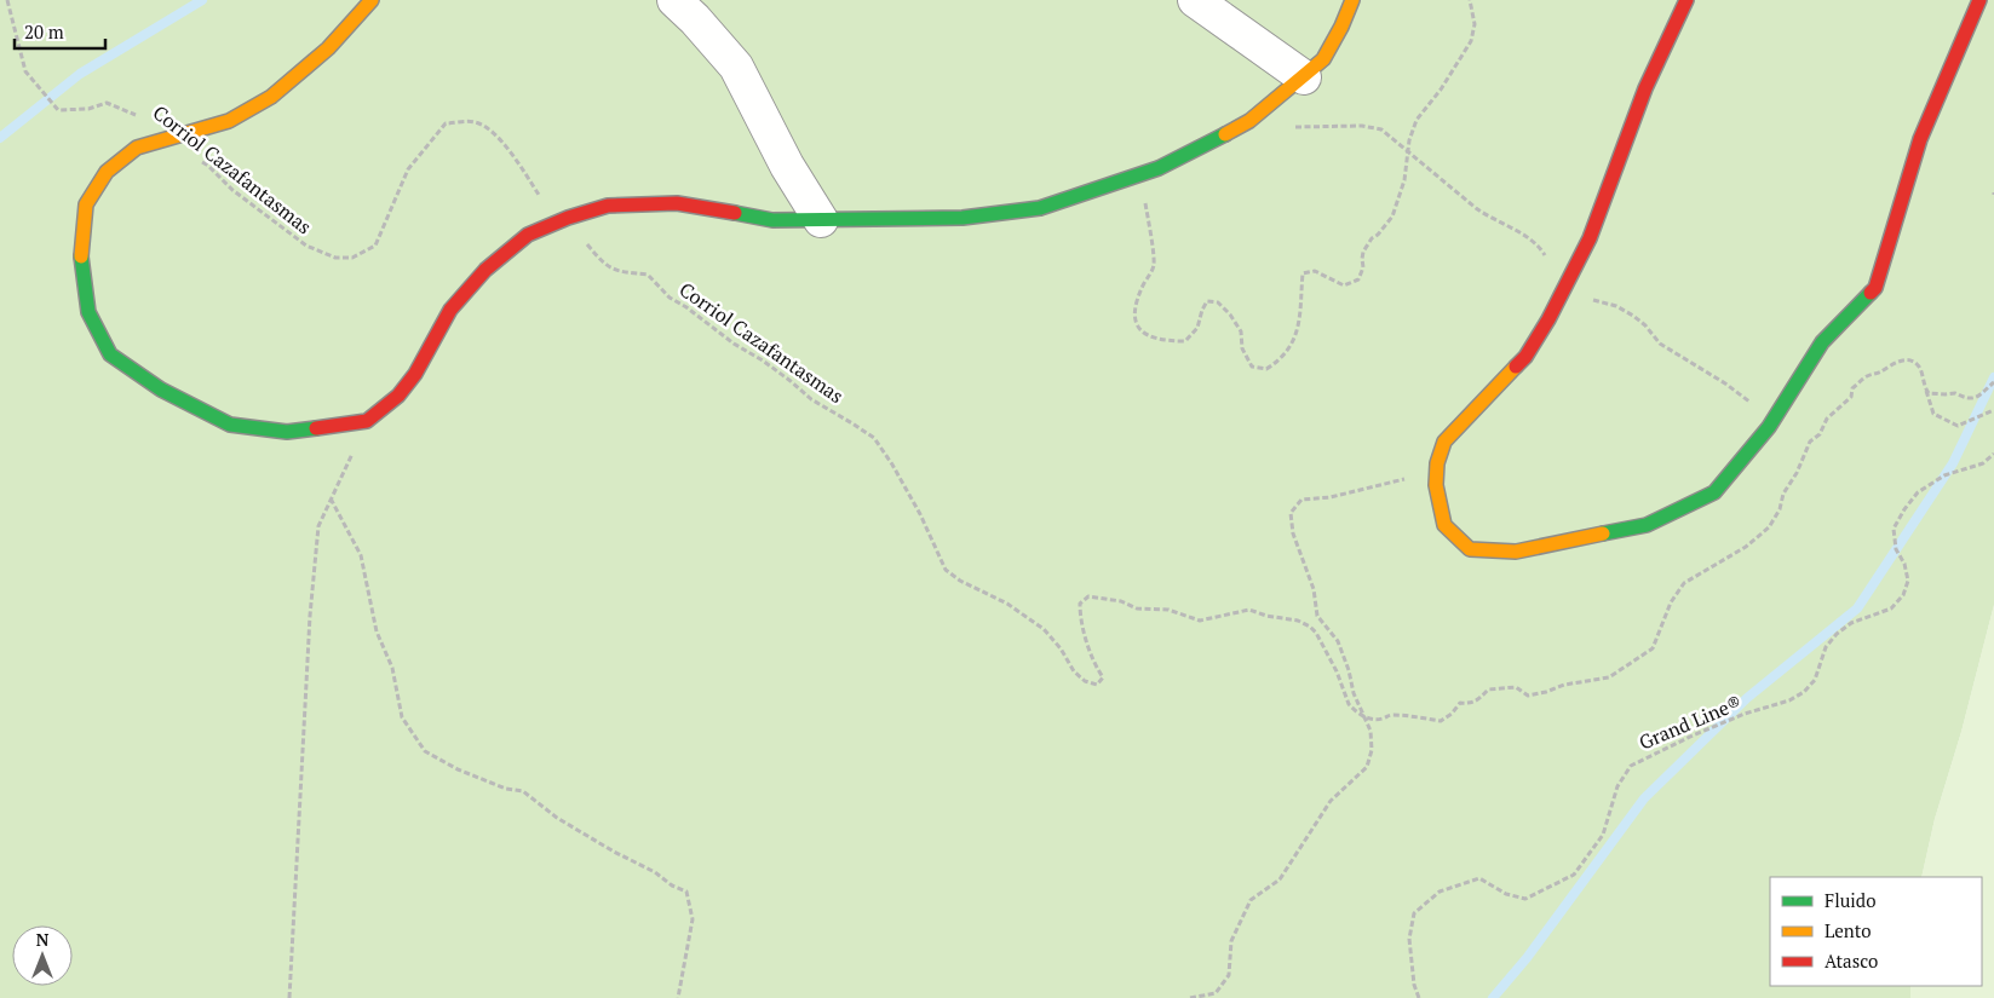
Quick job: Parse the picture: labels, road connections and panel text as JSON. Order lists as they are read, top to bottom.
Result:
{
  "streets": {
    "path": ["Corriol Cazafantasmas", "Grand Line®"]
  },
  "legend": ["Fluido", "Lento", "Atasco"],
  "scale_bar": "20 m",
  "north": "top"
}
